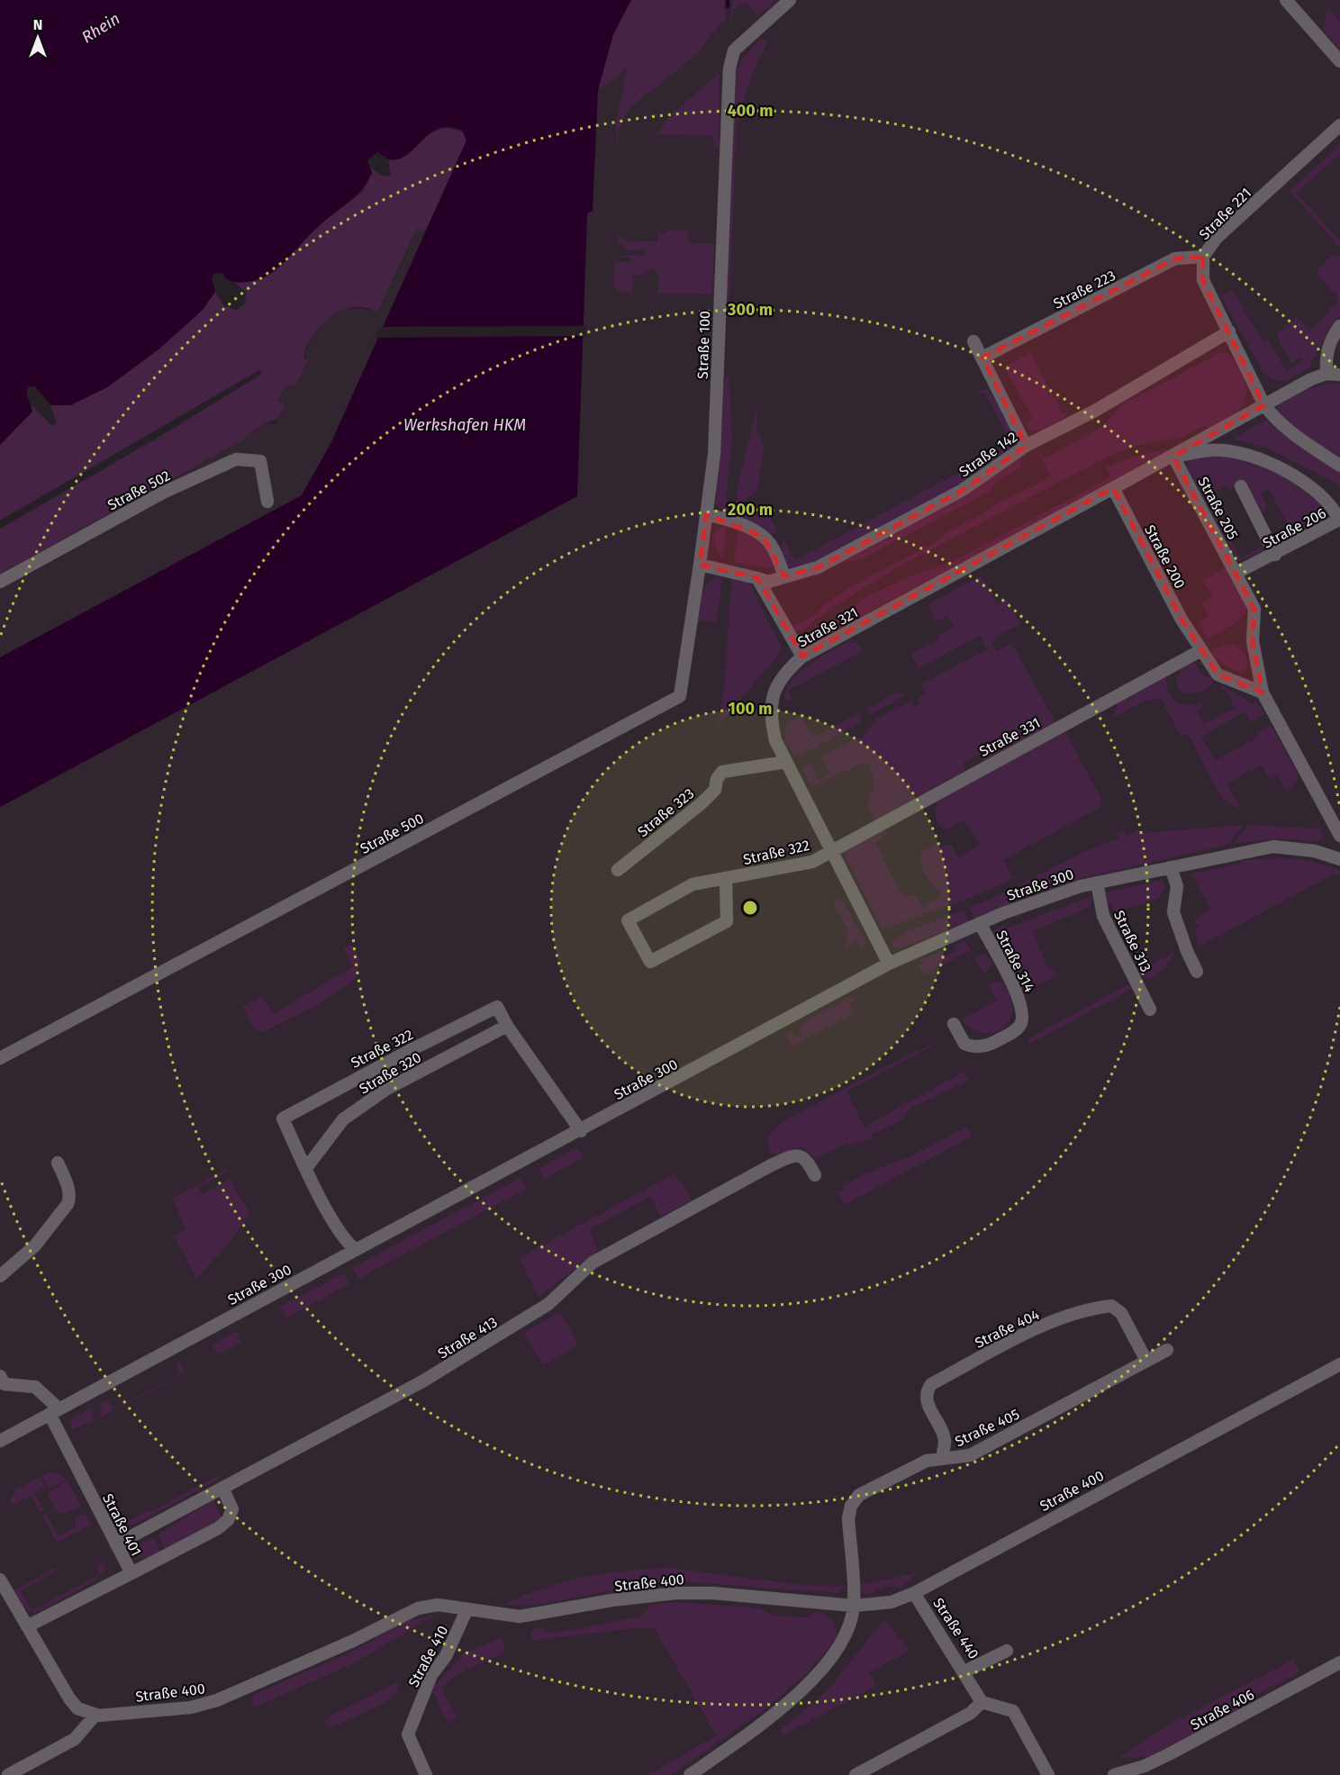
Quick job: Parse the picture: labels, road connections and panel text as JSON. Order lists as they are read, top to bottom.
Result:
{
  "streets": {
    "street": [
      "Straße 221",
      "Straße 223",
      "Straße 100",
      "Straße 142",
      "Straße 502",
      "Straße 205",
      "Straße 206",
      "Straße 200",
      "Straße 321",
      "Straße 331",
      "Straße 323",
      "Straße 500",
      "Straße 322",
      "Straße 300",
      "Straße 313",
      "Straße 314",
      "Straße 320",
      "Straße 404",
      "Straße 413",
      "Straße 405",
      "Straße 400",
      "Straße 401",
      "Straße 440",
      "Straße 410",
      "Straße 406"
    ]
  },
  "crossings": [
    ["Straße 221", "Straße 223"],
    ["Straße 221", "Straße 142"],
    ["Straße 100", "Straße 500"],
    ["Straße 205", "Straße 206"],
    ["Straße 205", "Straße 200"],
    ["Straße 200", "Straße 321"],
    ["Straße 200", "Straße 331"],
    ["Straße 321", "Straße 331"],
    ["Straße 321", "Straße 323"],
    ["Straße 321", "Straße 322"],
    ["Straße 321", "Straße 300"],
    ["Straße 331", "Straße 322"],
    ["Straße 322", "Straße 300"],
    ["Straße 322", "Straße 320"],
    ["Straße 300", "Straße 313"],
    ["Straße 300", "Straße 314"],
    ["Straße 300", "Straße 401"],
    ["Straße 404", "Straße 405"],
    ["Straße 413", "Straße 401"],
    ["Straße 405", "Straße 400"],
    ["Straße 400", "Straße 440"],
    ["Straße 400", "Straße 410"]
  ],
  "water": ["Rhein", "Werkshafen HKM"],
  "north": "top",
  "rings": [
    "400 m",
    "300 m",
    "200 m",
    "100 m"
  ]
}
